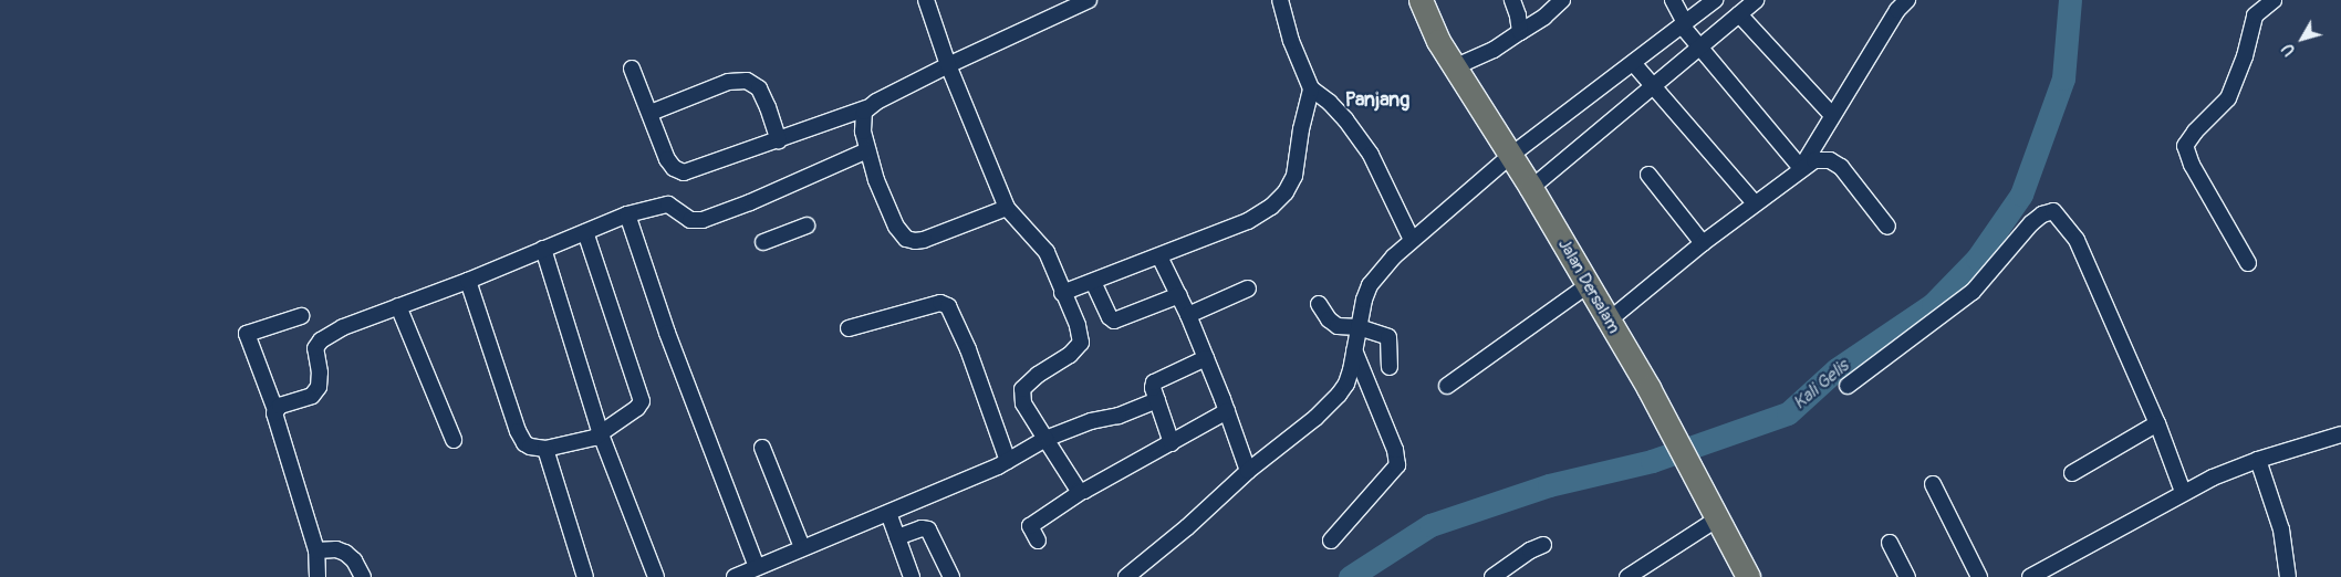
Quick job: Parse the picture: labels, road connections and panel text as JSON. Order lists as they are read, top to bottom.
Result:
{
  "streets": {
    "main road": ["Jalan Dersalam"]
  },
  "districts": ["Panjang"],
  "water": ["Kali Gelis"],
  "north": "bottom left"
}
